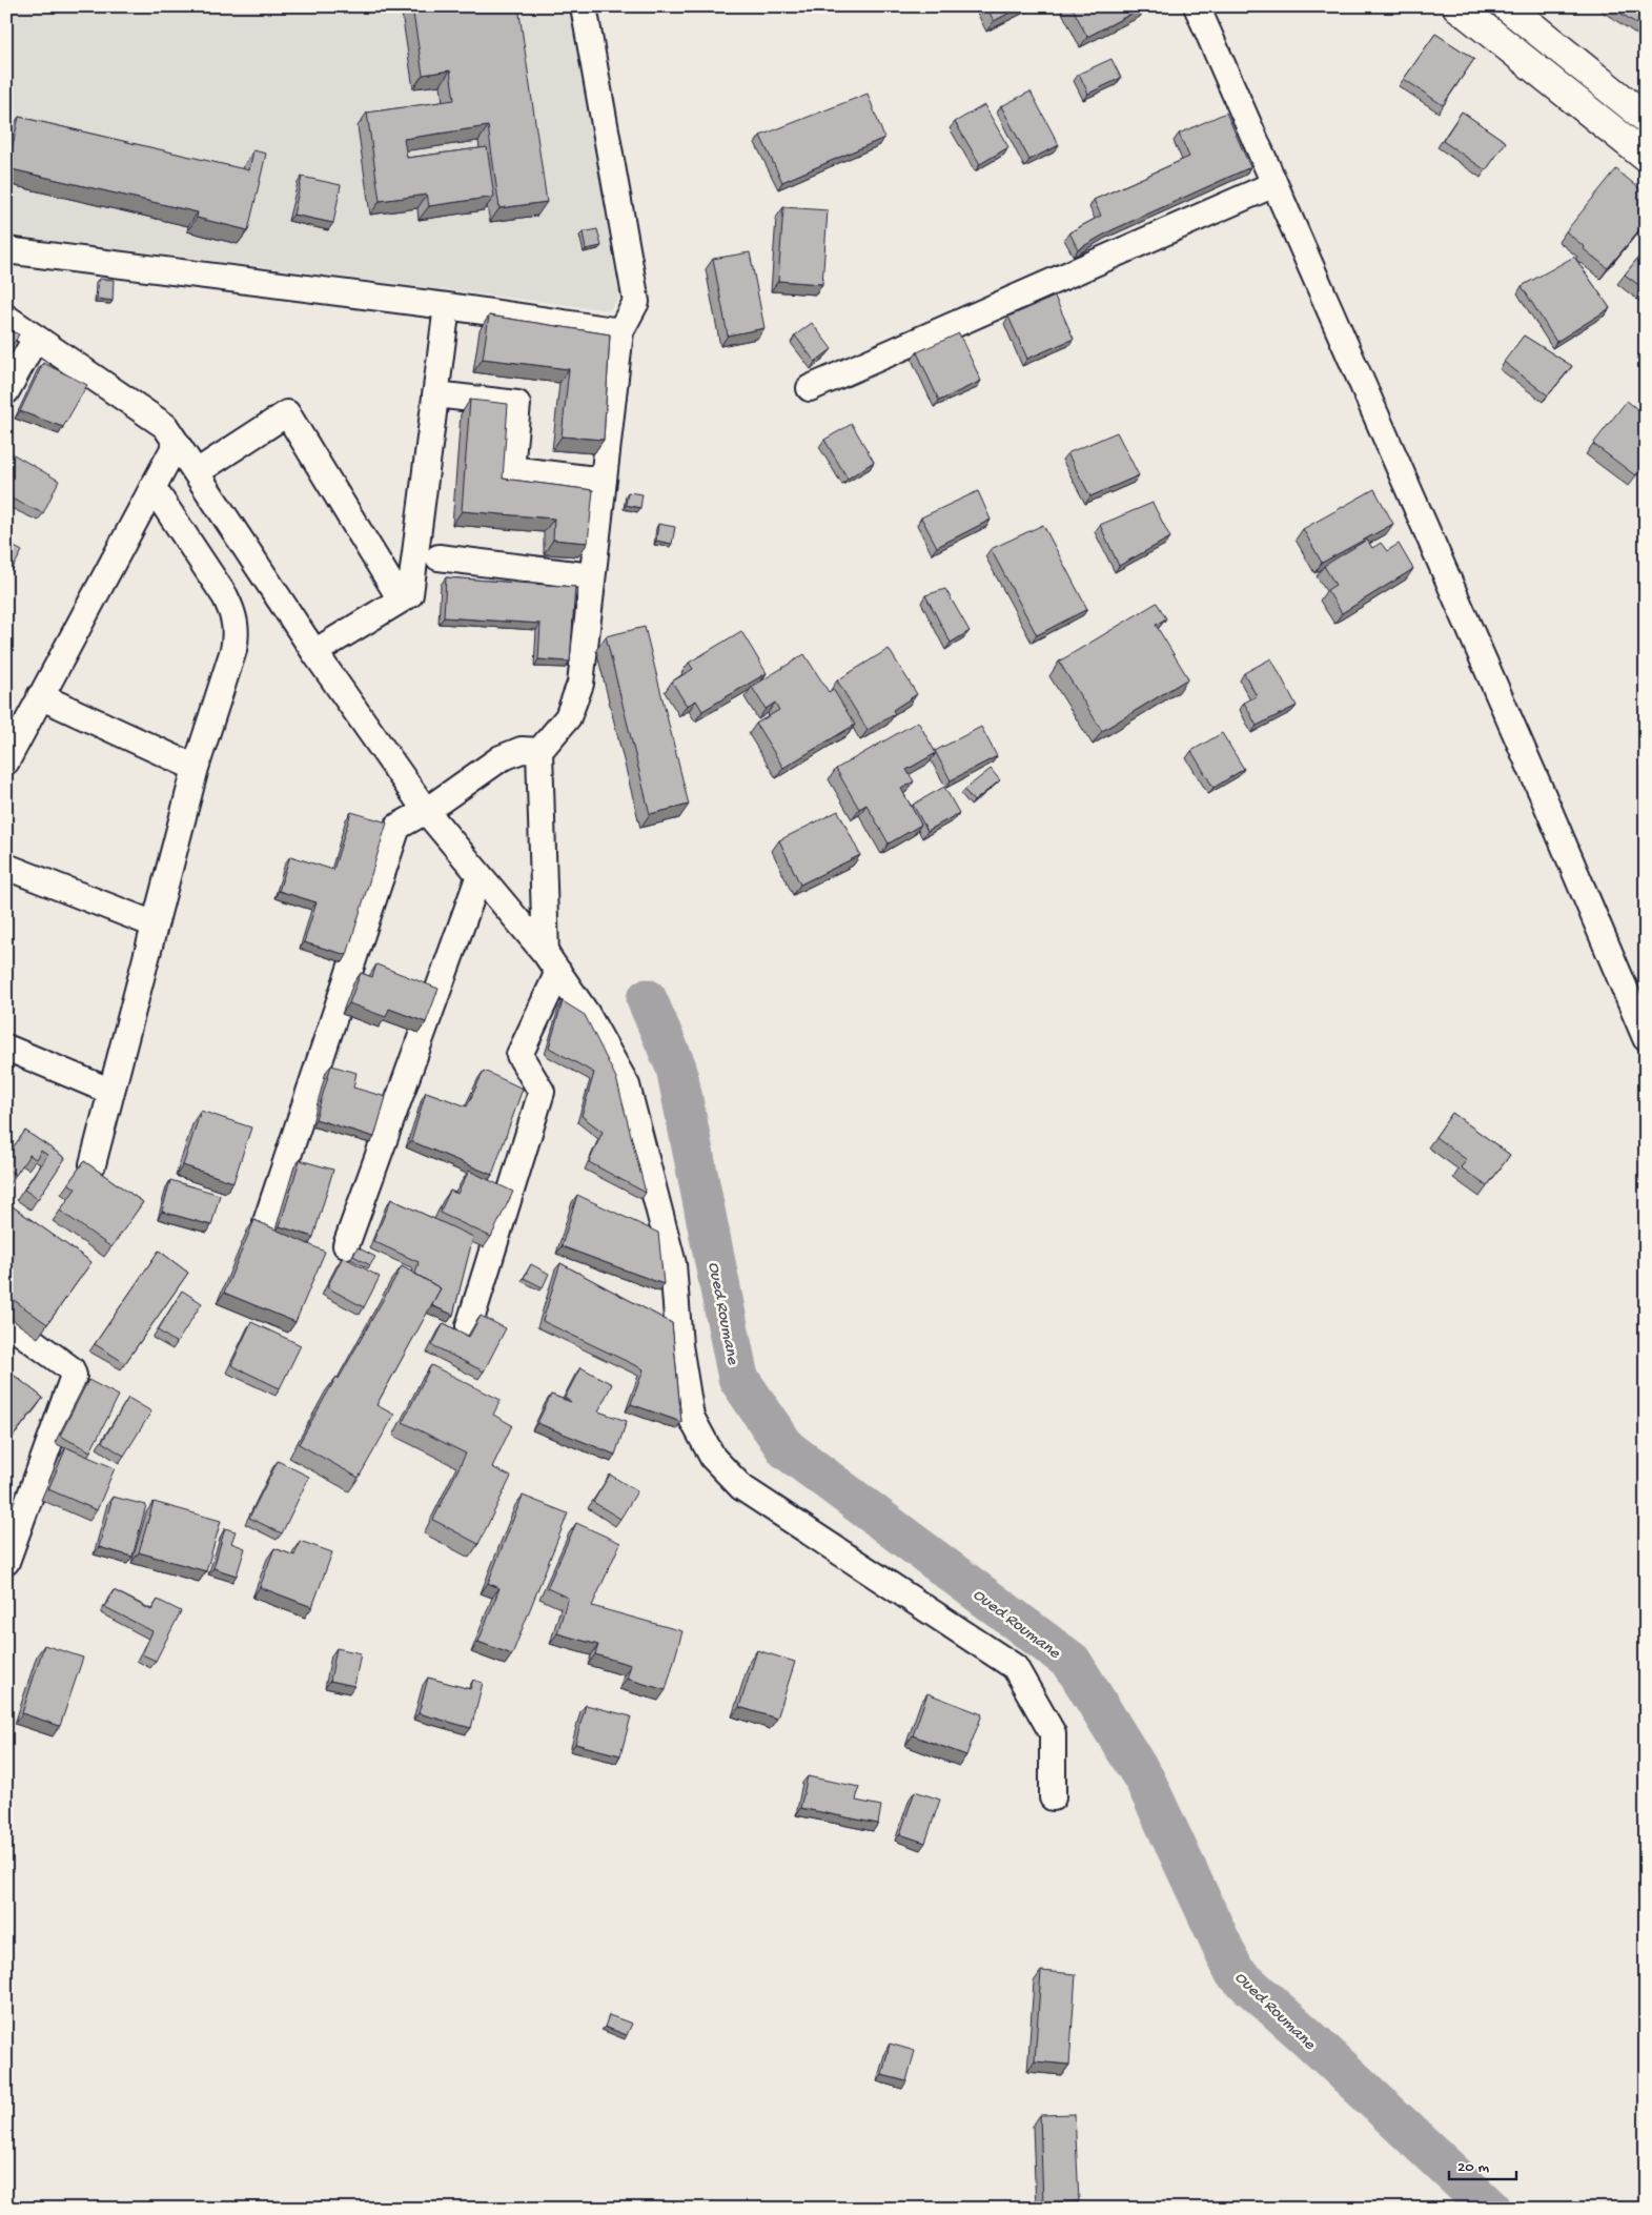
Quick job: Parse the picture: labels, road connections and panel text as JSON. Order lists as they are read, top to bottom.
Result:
{
  "water": ["Oued Roumane"],
  "scale_bar": "20 m"
}
